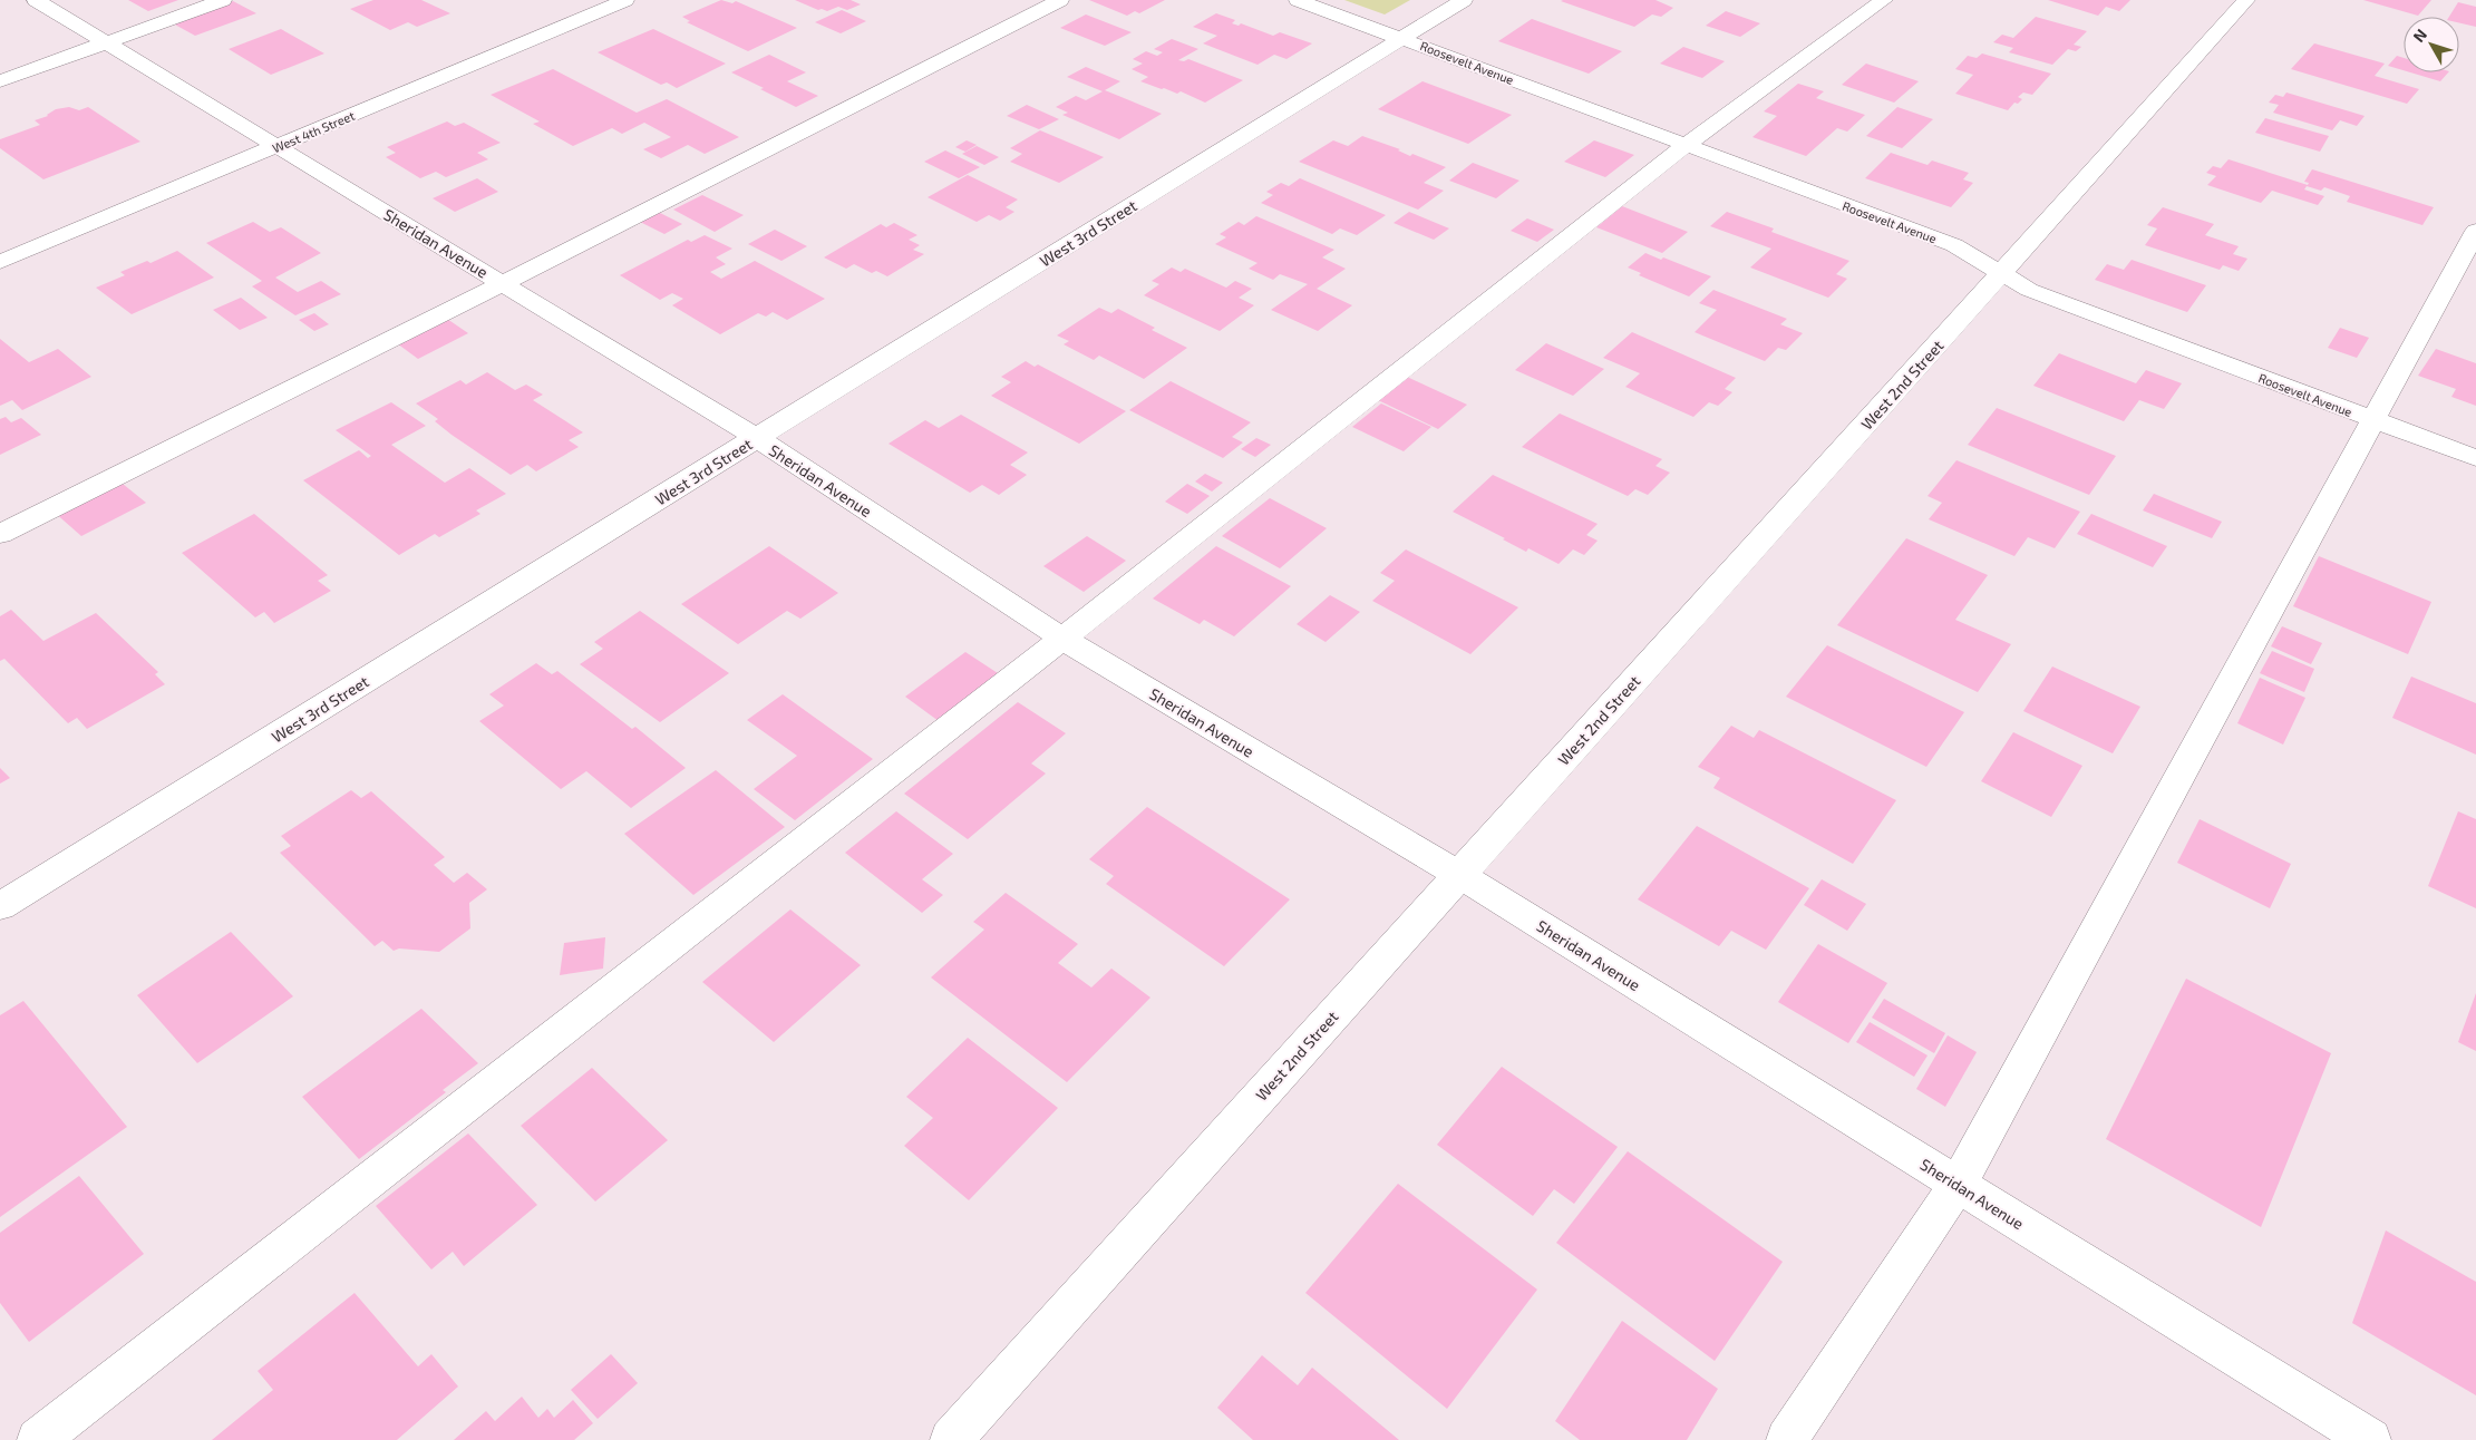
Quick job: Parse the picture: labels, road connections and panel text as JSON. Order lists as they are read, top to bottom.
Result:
{
  "streets": {
    "street": [
      "Roosevelt Avenue",
      "West 4th Street",
      "West 3rd Street",
      "Sheridan Avenue",
      "West 2nd Street"
    ]
  },
  "crossings": [
    ["Roosevelt Avenue", "West 3rd Street"],
    ["Roosevelt Avenue", "West 2nd Street"],
    ["West 4th Street", "Sheridan Avenue"],
    ["West 3rd Street", "Sheridan Avenue"],
    ["Sheridan Avenue", "West 2nd Street"]
  ],
  "north": "top left"
}
